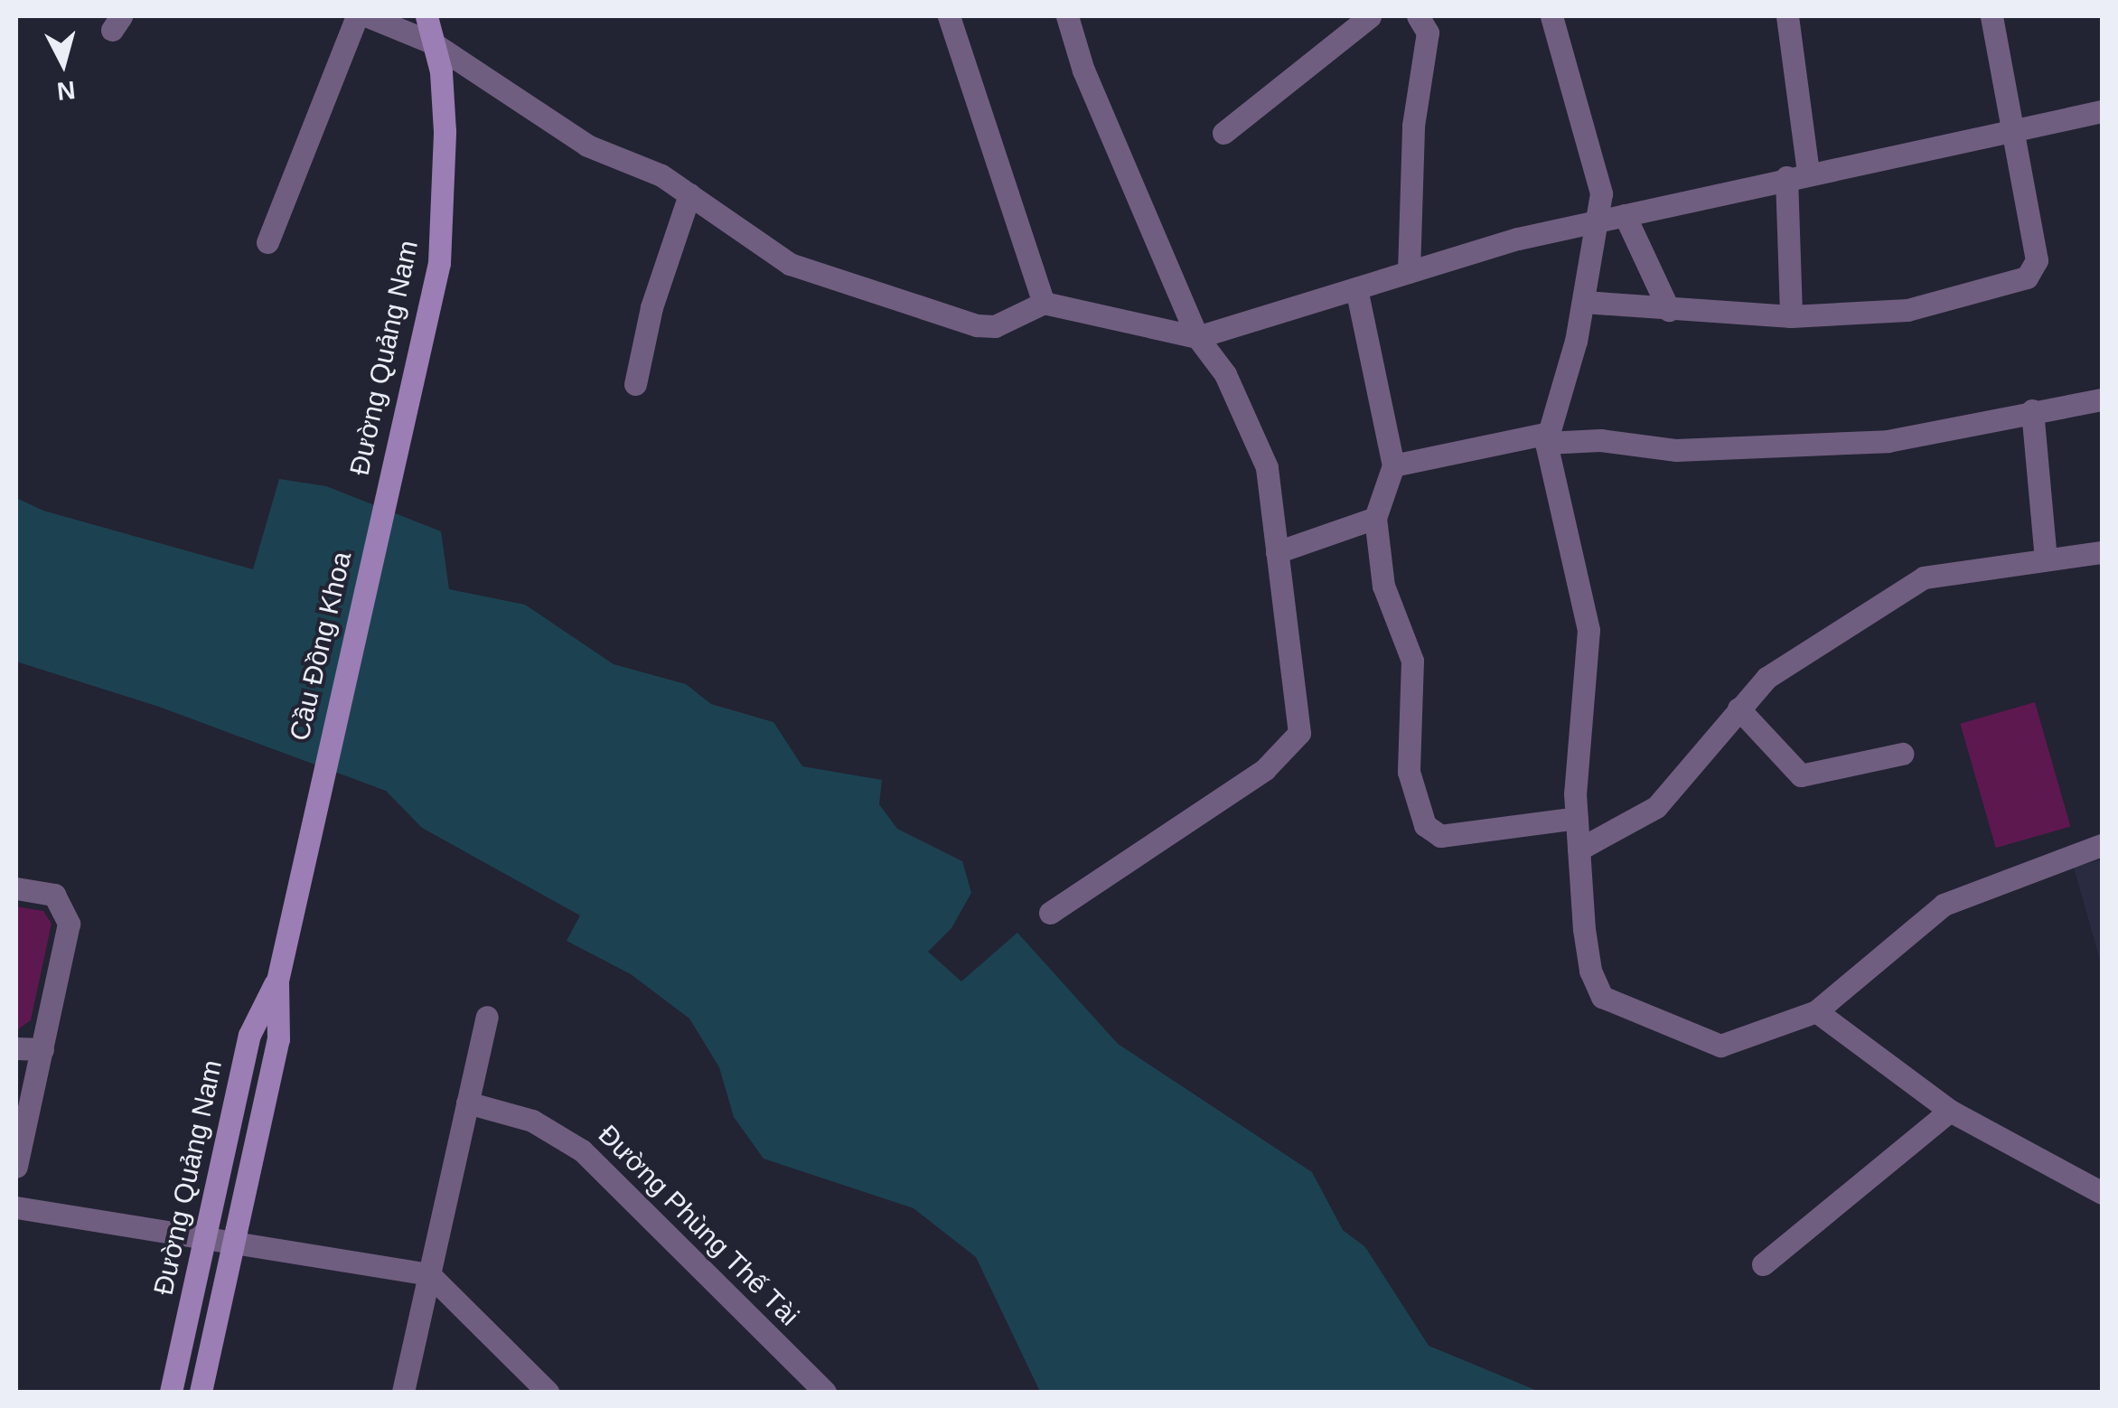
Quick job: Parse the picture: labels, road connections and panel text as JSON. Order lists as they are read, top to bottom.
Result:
{
  "streets": {
    "main road": ["Đường Quảng Nam", "Cầu Đồng Khoa"],
    "street": ["Đường Phùng Thế Tài"]
  },
  "crossings": [
    ["Đường Quảng Nam", "Cầu Đồng Khoa"]
  ],
  "north": "bottom"
}
